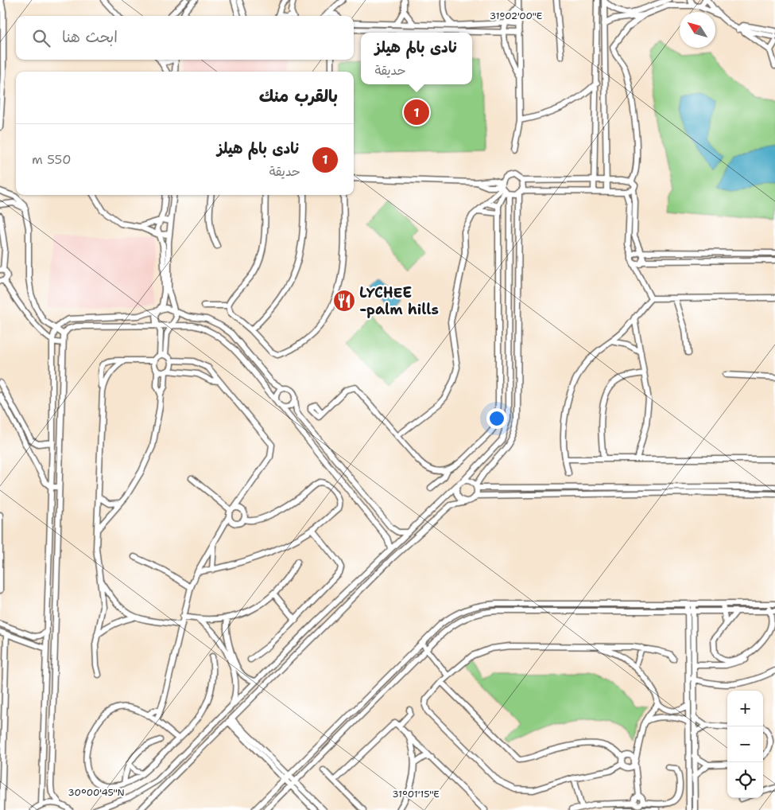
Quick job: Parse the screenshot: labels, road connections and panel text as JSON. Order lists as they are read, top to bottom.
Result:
{
  "places": {
    "restaurant": ["LYCHEE -palm hills"]
  },
  "north": "top left",
  "page": {
    "search": "ابحث هنا",
    "popup": ["نادى بالم هيلز", "حديقة"],
    "heading": "بالقرب منك",
    "pins": "1",
    "list": [
      {
        "mark": "1",
        "name": "نادى بالم هيلز",
        "note": "حديقة",
        "value": "550 m"
      }
    ],
    "map_buttons": ["+", "−"]
  },
  "coordinates": ["31°02'00\"E", "30°00'45\"N", "31°01'15\"E"]
}
